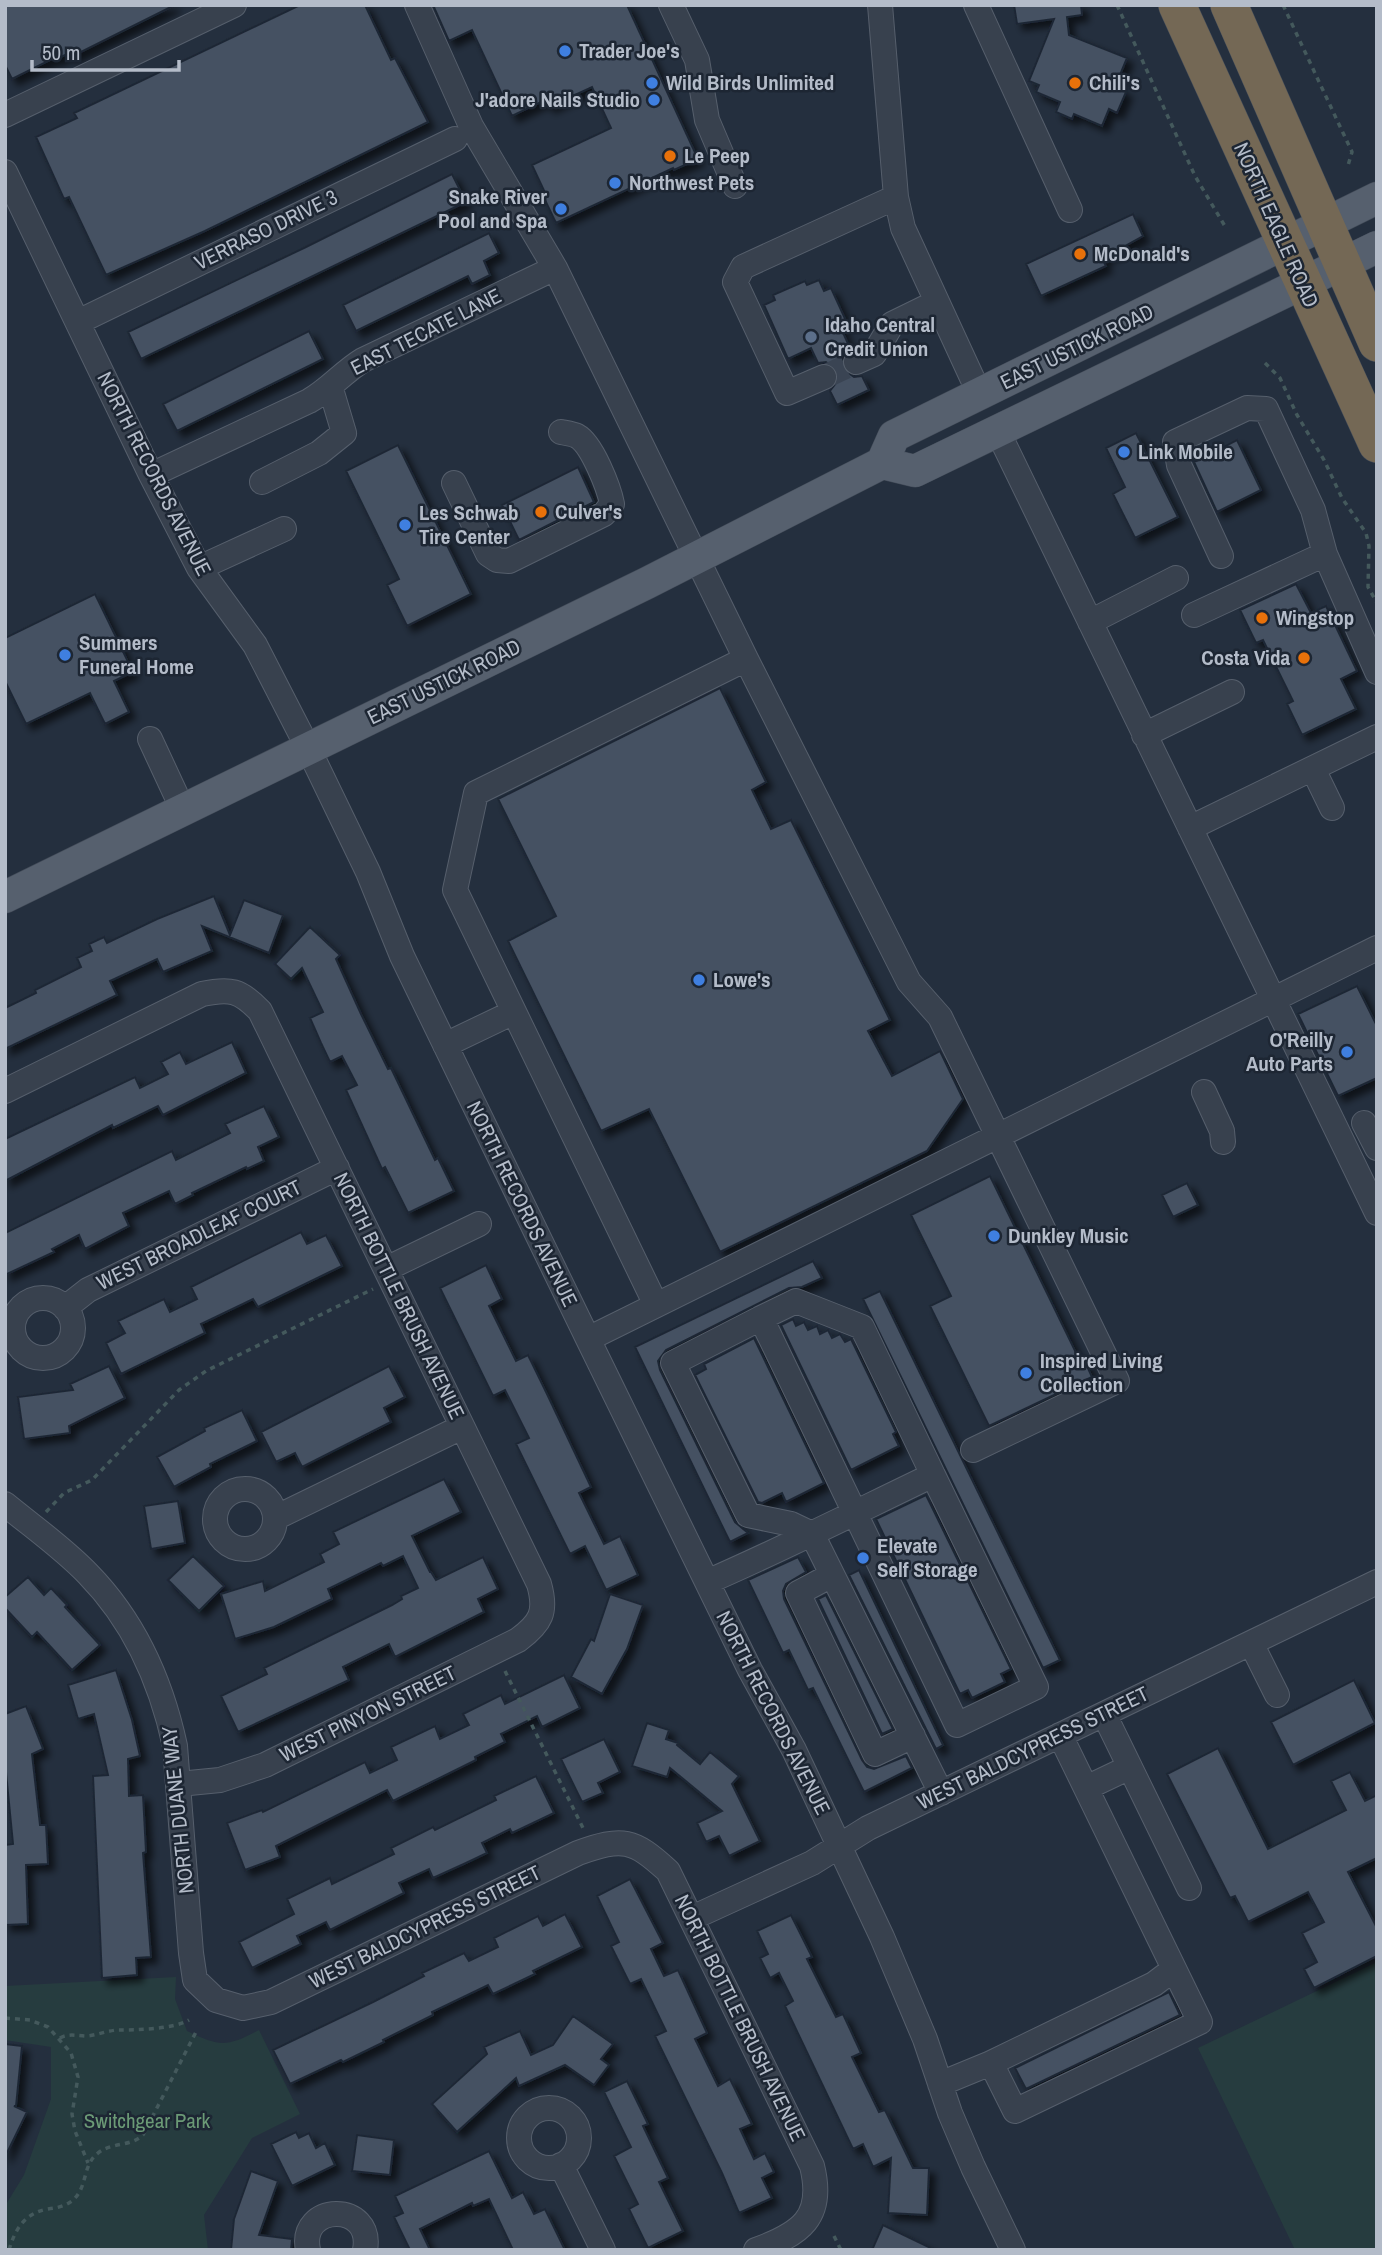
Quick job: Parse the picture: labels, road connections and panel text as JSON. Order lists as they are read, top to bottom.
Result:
{
  "streets": {
    "highway": ["NORTH EAGLE ROAD"],
    "main road": ["EAST USTICK ROAD"],
    "street": [
      "VERRASO DRIVE 3",
      "EAST TECATE LANE",
      "NORTH RECORDS AVENUE",
      "WEST BROADLEAF COURT",
      "NORTH BOTTLE BRUSH AVENUE",
      "WEST PINYON STREET",
      "WEST BALDCYPRESS STREET",
      "NORTH DUANE WAY"
    ]
  },
  "crossings": [
    ["NORTH EAGLE ROAD", "EAST USTICK ROAD"],
    ["VERRASO DRIVE 3", "NORTH RECORDS AVENUE"],
    ["EAST TECATE LANE", "NORTH RECORDS AVENUE"],
    ["EAST USTICK ROAD", "NORTH RECORDS AVENUE"],
    ["NORTH RECORDS AVENUE", "WEST BALDCYPRESS STREET"],
    ["WEST BROADLEAF COURT", "NORTH BOTTLE BRUSH AVENUE"],
    ["NORTH BOTTLE BRUSH AVENUE", "WEST PINYON STREET"],
    ["NORTH BOTTLE BRUSH AVENUE", "WEST BALDCYPRESS STREET"],
    ["WEST PINYON STREET", "NORTH DUANE WAY"],
    ["WEST BALDCYPRESS STREET", "NORTH DUANE WAY"]
  ],
  "parks": ["Switchgear Park"],
  "places": [
    "Trader Joe's",
    "Wild Birds Unlimited",
    "Chili's",
    "J'adore Nails Studio",
    "Le Peep",
    "Northwest Pets",
    "Snake River Pool and Spa",
    "McDonald's",
    "Idaho Central Credit Union",
    "Link Mobile",
    "Culver's",
    "Les Schwab Tire Center",
    "Wingstop",
    "Summers Funeral Home",
    "Costa Vida",
    "Lowe's",
    "O'Reilly Auto Parts",
    "Dunkley Music",
    "Inspired Living Collection",
    "Elevate Self Storage"
  ],
  "scale_bar": "50 m"
}
